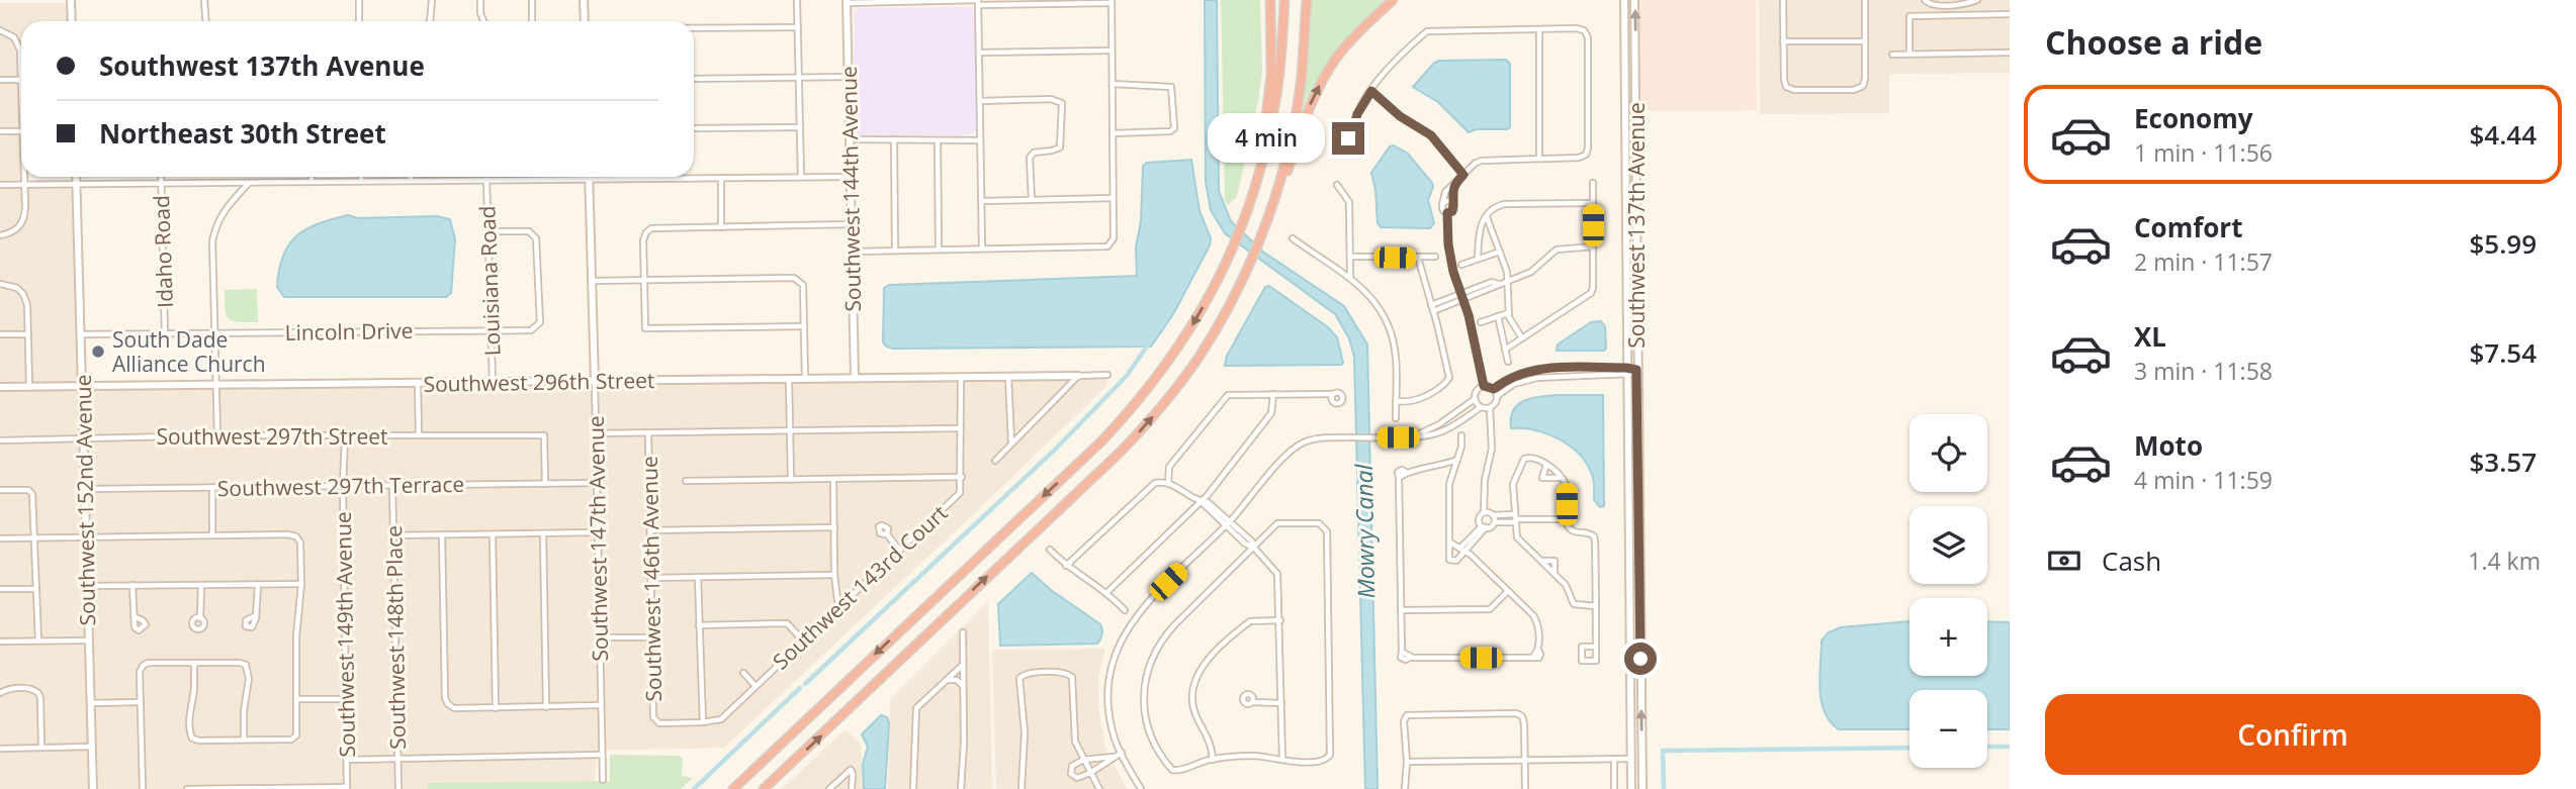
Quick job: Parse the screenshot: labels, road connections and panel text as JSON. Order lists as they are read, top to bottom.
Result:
{
  "streets": {
    "street": [
      "Southwest 144th Avenue",
      "Southwest 137th Avenue",
      "Idaho Road",
      "Louisiana Road",
      "Lincoln Drive",
      "Southwest 296th Street",
      "Southwest 297th Street",
      "Southwest 297th Terrace",
      "Southwest 152nd Avenue",
      "Southwest 147th Avenue",
      "Southwest 146th Avenue",
      "Southwest 143rd Court",
      "Southwest 149th Avenue",
      "Southwest 148th Place"
    ]
  },
  "crossings": [
    ["Southwest 144th Avenue", "Southwest 296th Street"],
    ["Idaho Road", "Lincoln Drive"],
    ["Louisiana Road", "Lincoln Drive"],
    ["Louisiana Road", "Southwest 296th Street"],
    ["Lincoln Drive", "Southwest 152nd Avenue"],
    ["Southwest 296th Street", "Southwest 152nd Avenue"],
    ["Southwest 296th Street", "Southwest 147th Avenue"],
    ["Southwest 296th Street", "Southwest 143rd Court"],
    ["Southwest 297th Street", "Southwest 297th Terrace"],
    ["Southwest 297th Street", "Southwest 152nd Avenue"],
    ["Southwest 297th Street", "Southwest 149th Avenue"],
    ["Southwest 297th Terrace", "Southwest 152nd Avenue"],
    ["Southwest 297th Terrace", "Southwest 147th Avenue"],
    ["Southwest 297th Terrace", "Southwest 149th Avenue"],
    ["Southwest 297th Terrace", "Southwest 148th Place"],
    ["Southwest 146th Avenue", "Southwest 143rd Court"]
  ],
  "water": ["Mowry Canal"],
  "places": ["South Dade Alliance Church"],
  "page": {
    "heading": "Choose a ride",
    "banner": ["Southwest 137th Avenue", "Northeast 30th Street"],
    "list": [
      {
        "name": "Economy",
        "note": "1 min · 11:56",
        "value": "$4.44"
      },
      {
        "name": "Comfort",
        "note": "2 min · 11:57",
        "value": "$5.99"
      },
      {
        "name": "XL",
        "note": "3 min · 11:58",
        "value": "$7.54"
      },
      {
        "name": "Moto",
        "note": "4 min · 11:59",
        "value": "$3.57"
      }
    ],
    "bubble": "4 min",
    "map_buttons": ["+", "−"],
    "pay": ["Cash", "1.4 km"],
    "buttons": "Confirm"
  }
}
